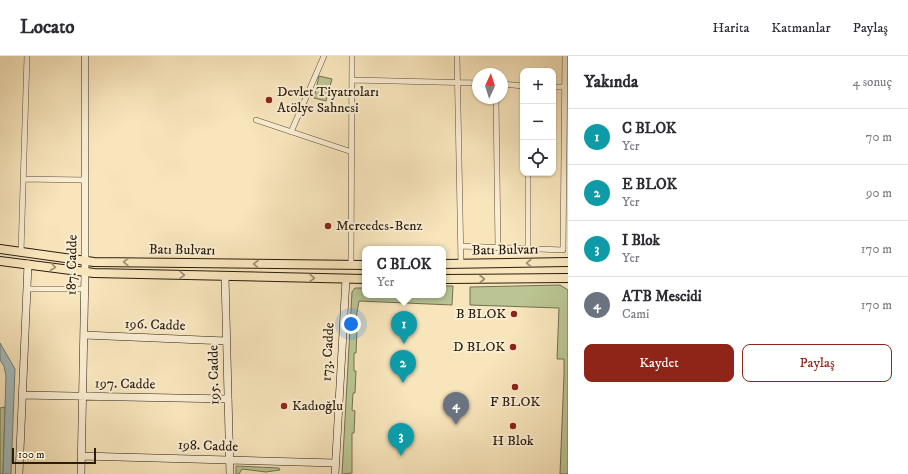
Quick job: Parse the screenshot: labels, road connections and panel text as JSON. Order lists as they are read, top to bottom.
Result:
{
  "streets": {
    "main road": ["Batı Bulvarı"],
    "street": [
      "187. Cadde",
      "196. Cadde",
      "173. Cadde",
      "195. Cadde",
      "197. Cadde",
      "198. Cadde"
    ]
  },
  "crossings": [
    ["Batı Bulvarı", "187. Cadde"],
    ["Batı Bulvarı", "173. Cadde"],
    ["Batı Bulvarı", "195. Cadde"],
    ["187. Cadde", "196. Cadde"],
    ["187. Cadde", "197. Cadde"],
    ["187. Cadde", "198. Cadde"],
    ["196. Cadde", "195. Cadde"],
    ["173. Cadde", "198. Cadde"],
    ["195. Cadde", "197. Cadde"],
    ["195. Cadde", "198. Cadde"]
  ],
  "places": [
    "Devlet Tiyatroları Atölye Sahnesi",
    "Mercedes-Benz",
    "B BLOK",
    "D BLOK",
    "F BLOK",
    "Kadıoğlu",
    "H Blok"
  ],
  "scale_bar": "100 m",
  "north": "top",
  "page": {
    "header": "Locato",
    "nav": ["Harita", "Katmanlar", "Paylaş"],
    "heading": ["Yakında", "4 sonuç"],
    "map_buttons": ["+", "−"],
    "list": [
      {
        "mark": "1",
        "name": "C BLOK",
        "note": "Yer",
        "value": "70 m"
      },
      {
        "mark": "2",
        "name": "E BLOK",
        "note": "Yer",
        "value": "90 m"
      },
      {
        "mark": "3",
        "name": "I Blok",
        "note": "Yer",
        "value": "170 m"
      },
      {
        "mark": "4",
        "name": "ATB Mescidi",
        "note": "Cami",
        "value": "170 m"
      }
    ],
    "popup": ["C BLOK", "Yer"],
    "pins": [
      "1",
      "2",
      "4",
      "3"
    ],
    "buttons": ["Kaydet", "Paylaş"],
    "scale": "100 m"
  }
}
